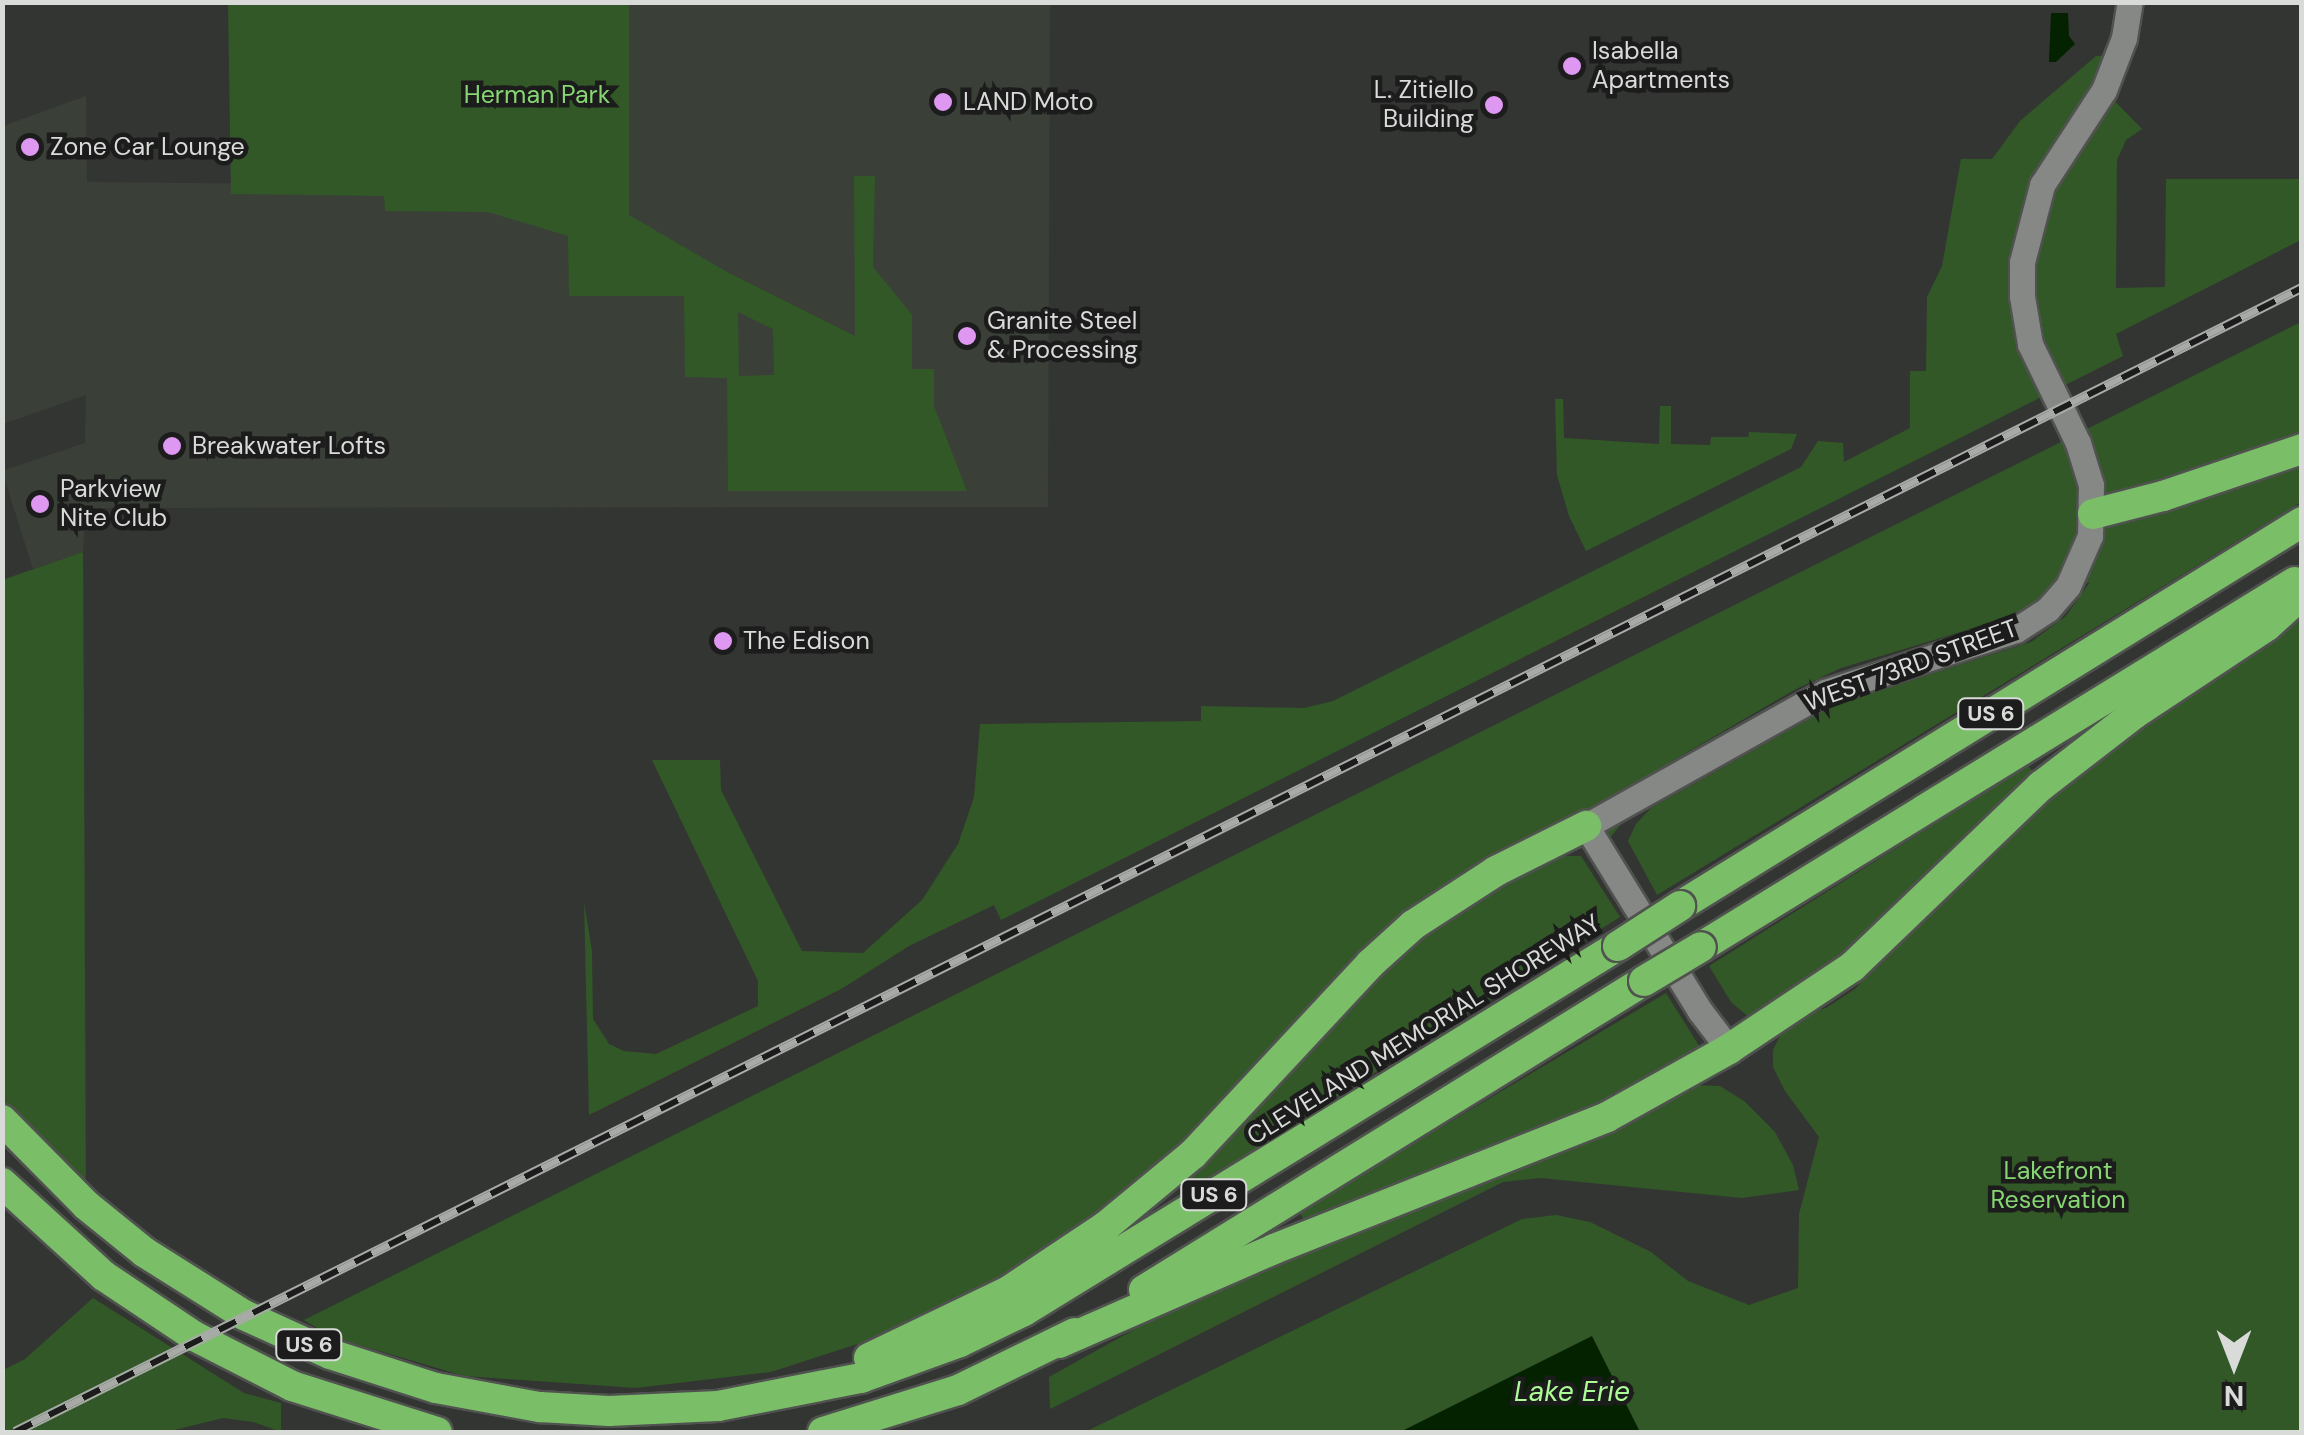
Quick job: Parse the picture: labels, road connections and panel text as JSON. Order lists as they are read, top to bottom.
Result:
{
  "streets": {
    "highway": ["US 6", "CLEVELAND MEMORIAL SHOREWAY"],
    "street": ["WEST 73RD STREET"]
  },
  "water": ["Lake Erie"],
  "parks": ["Herman Park", "Lakefront Reservation"],
  "places": [
    "Isabella Apartments",
    "LAND Moto",
    "L. Zitiello Building",
    "Zone Car Lounge",
    "Granite Steel & Processing",
    "Breakwater Lofts",
    "Parkview Nite Club",
    "The Edison"
  ],
  "north": "bottom"
}
